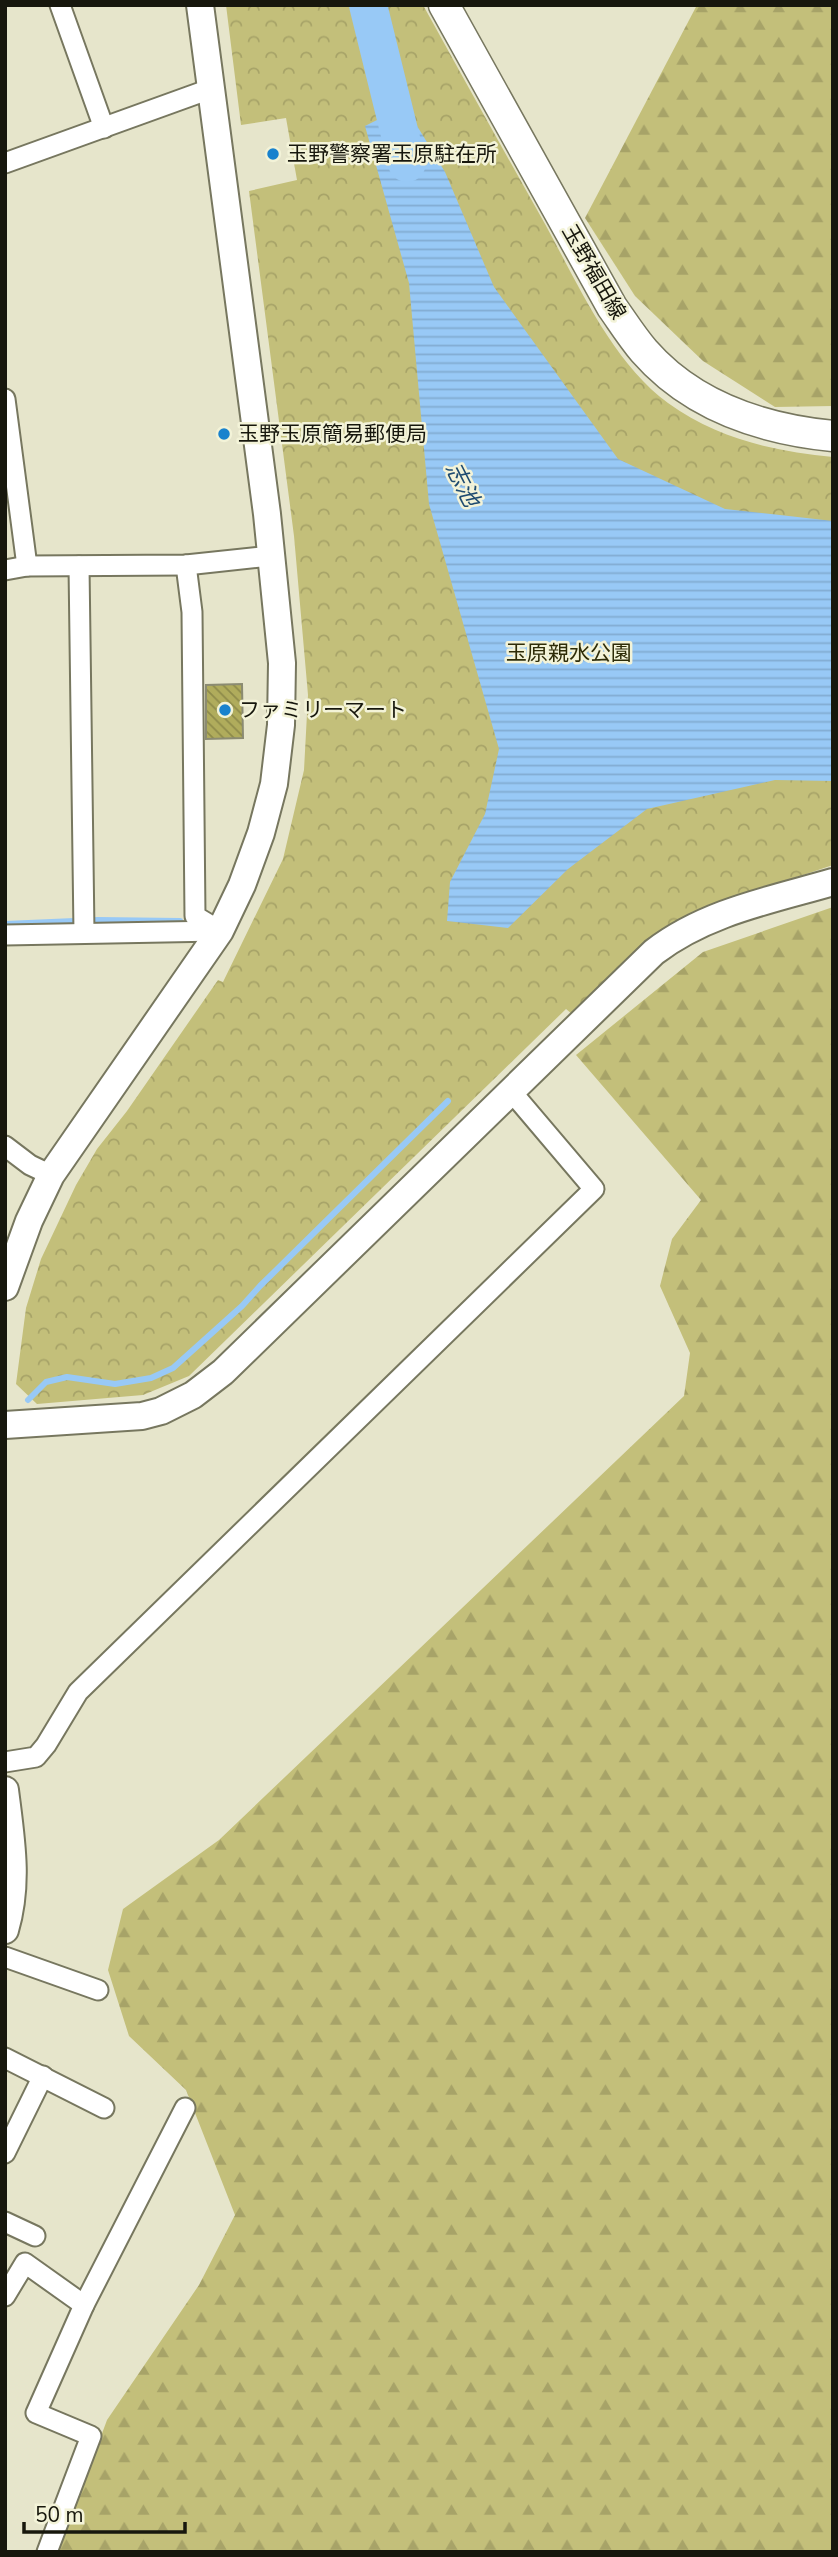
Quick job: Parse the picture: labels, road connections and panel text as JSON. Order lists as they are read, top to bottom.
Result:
{
  "streets": {
    "main road": ["玉野福田線"]
  },
  "water": ["志池"],
  "parks": ["玉原親水公園"],
  "places": ["玉野警察署玉原駐在所", "玉野玉原簡易郵便局", "ファミリーマート"],
  "scale_bar": "50 m"
}
